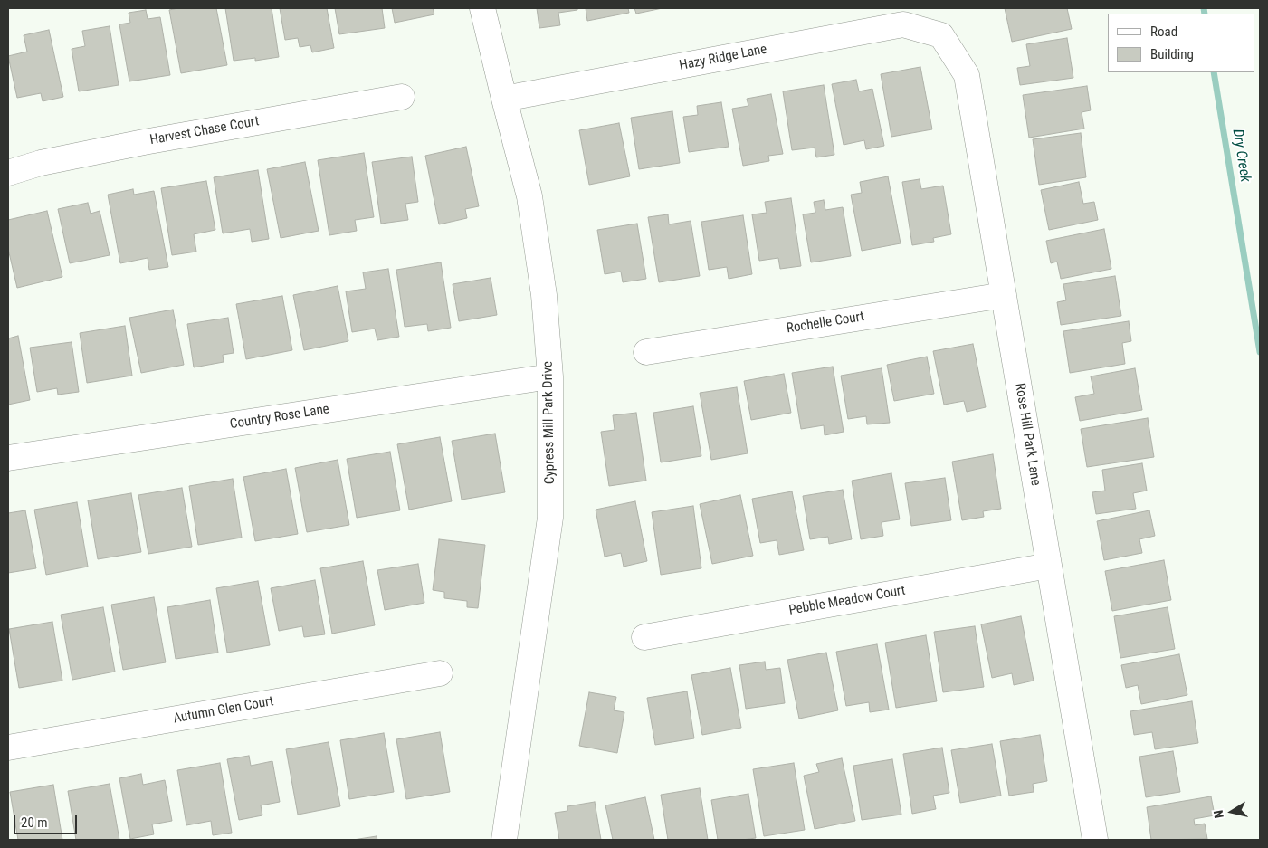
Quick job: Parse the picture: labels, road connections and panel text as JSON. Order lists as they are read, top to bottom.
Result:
{
  "streets": {
    "street": [
      "Hazy Ridge Lane",
      "Harvest Chase Court",
      "Rochelle Court",
      "Country Rose Lane",
      "Cypress Mill Park Drive",
      "Rose Hill Park Lane",
      "Pebble Meadow Court",
      "Autumn Glen Court"
    ]
  },
  "crossings": [
    ["Hazy Ridge Lane", "Cypress Mill Park Drive"],
    ["Hazy Ridge Lane", "Rose Hill Park Lane"],
    ["Rochelle Court", "Rose Hill Park Lane"],
    ["Country Rose Lane", "Cypress Mill Park Drive"],
    ["Rose Hill Park Lane", "Pebble Meadow Court"]
  ],
  "water": ["Dry Creek"],
  "legend": ["Road", "Building"],
  "scale_bar": "20 m",
  "north": "left"
}
